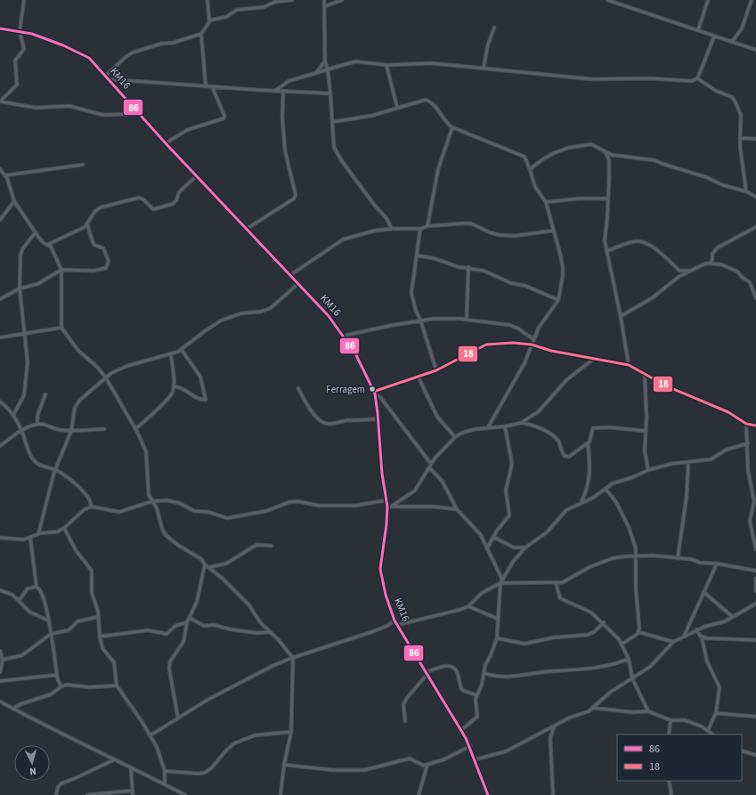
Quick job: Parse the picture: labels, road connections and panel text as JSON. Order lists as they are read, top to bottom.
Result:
{
  "streets": {
    "street": ["KM16"]
  },
  "places": ["Ferragem"],
  "lines": ["transit line 86", "transit line 18"],
  "legend": ["86", "18"],
  "north": "bottom"
}
